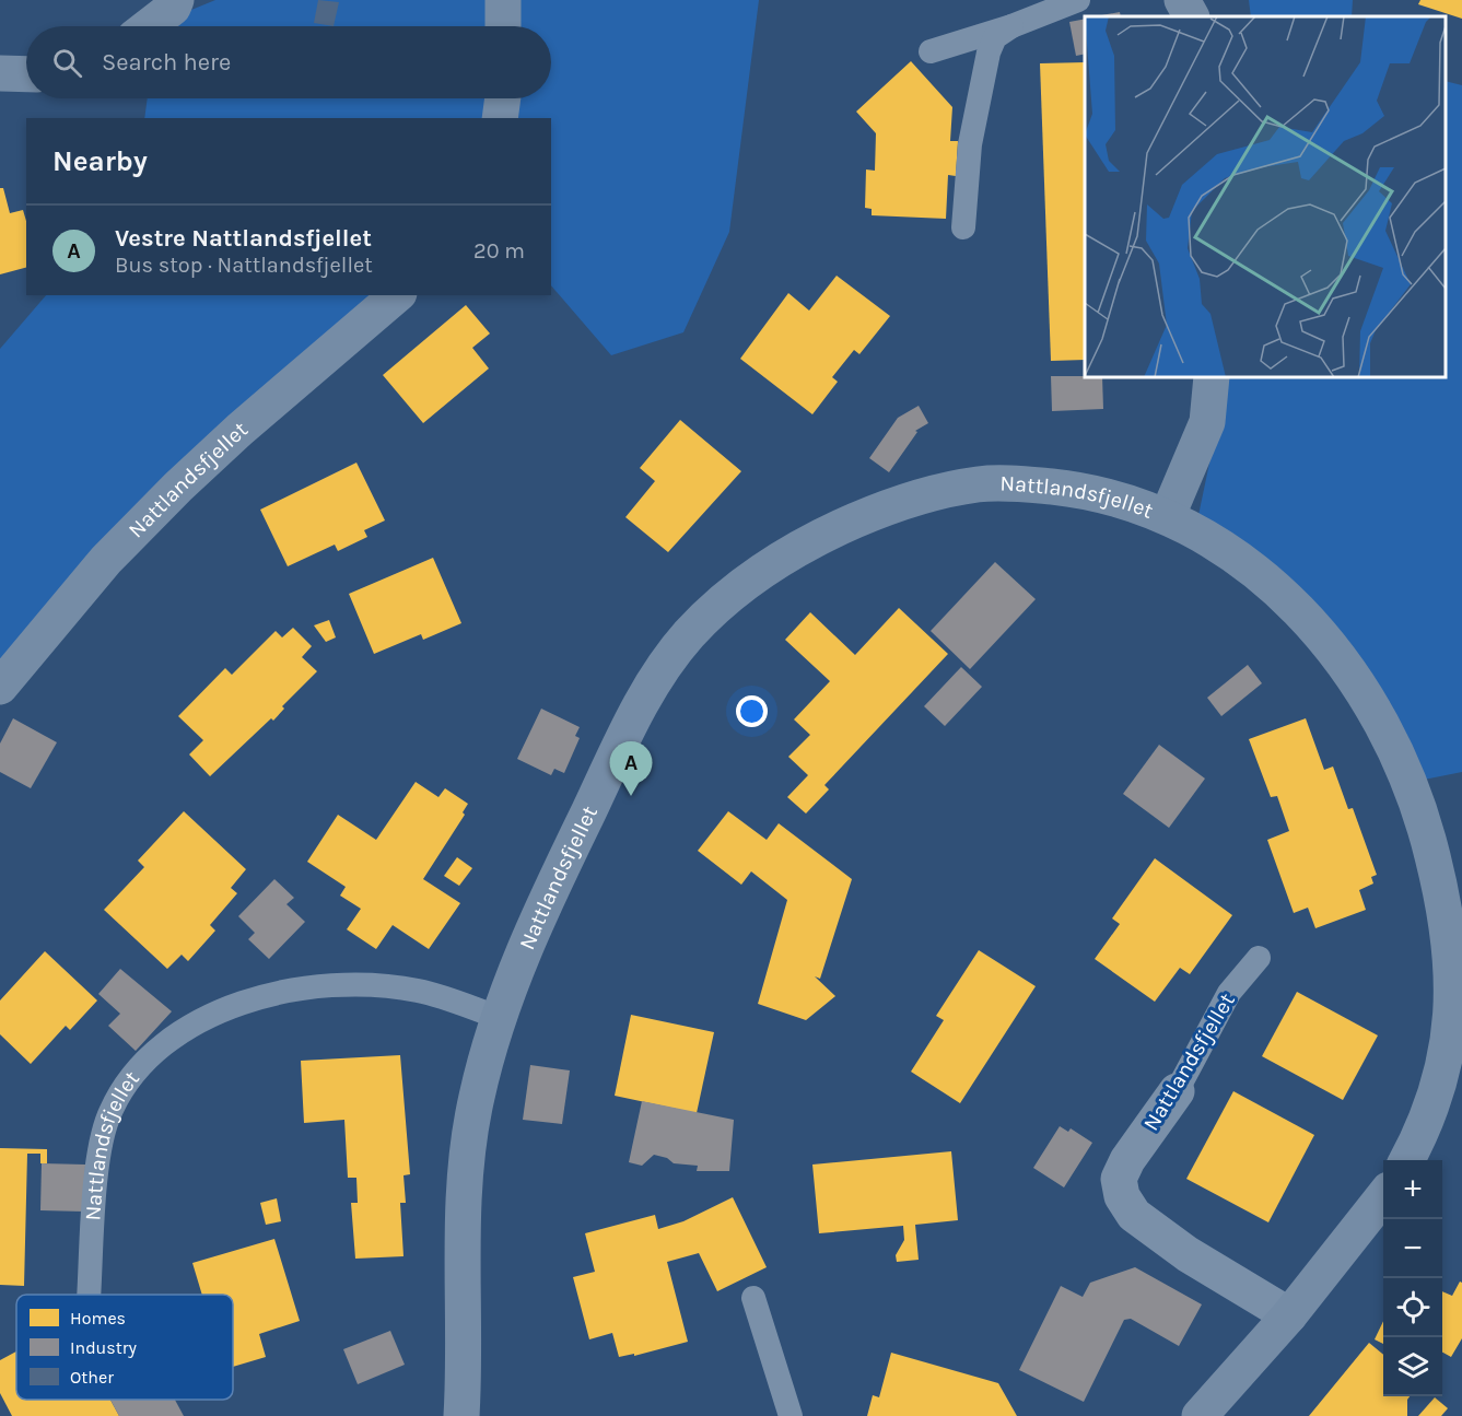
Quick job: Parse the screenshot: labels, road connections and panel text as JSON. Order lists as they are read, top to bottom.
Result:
{
  "streets": {
    "street": ["Nattlandsfjellet"]
  },
  "legend": ["Homes", "Industry", "Other"],
  "page": {
    "search": "Search here",
    "heading": "Nearby",
    "list": [
      {
        "mark": "A",
        "name": "Vestre Nattlandsfjellet",
        "note": "Bus stop · Nattlandsfjellet",
        "value": "20 m"
      }
    ],
    "pins": "A",
    "map_buttons": ["+", "−"]
  }
}
